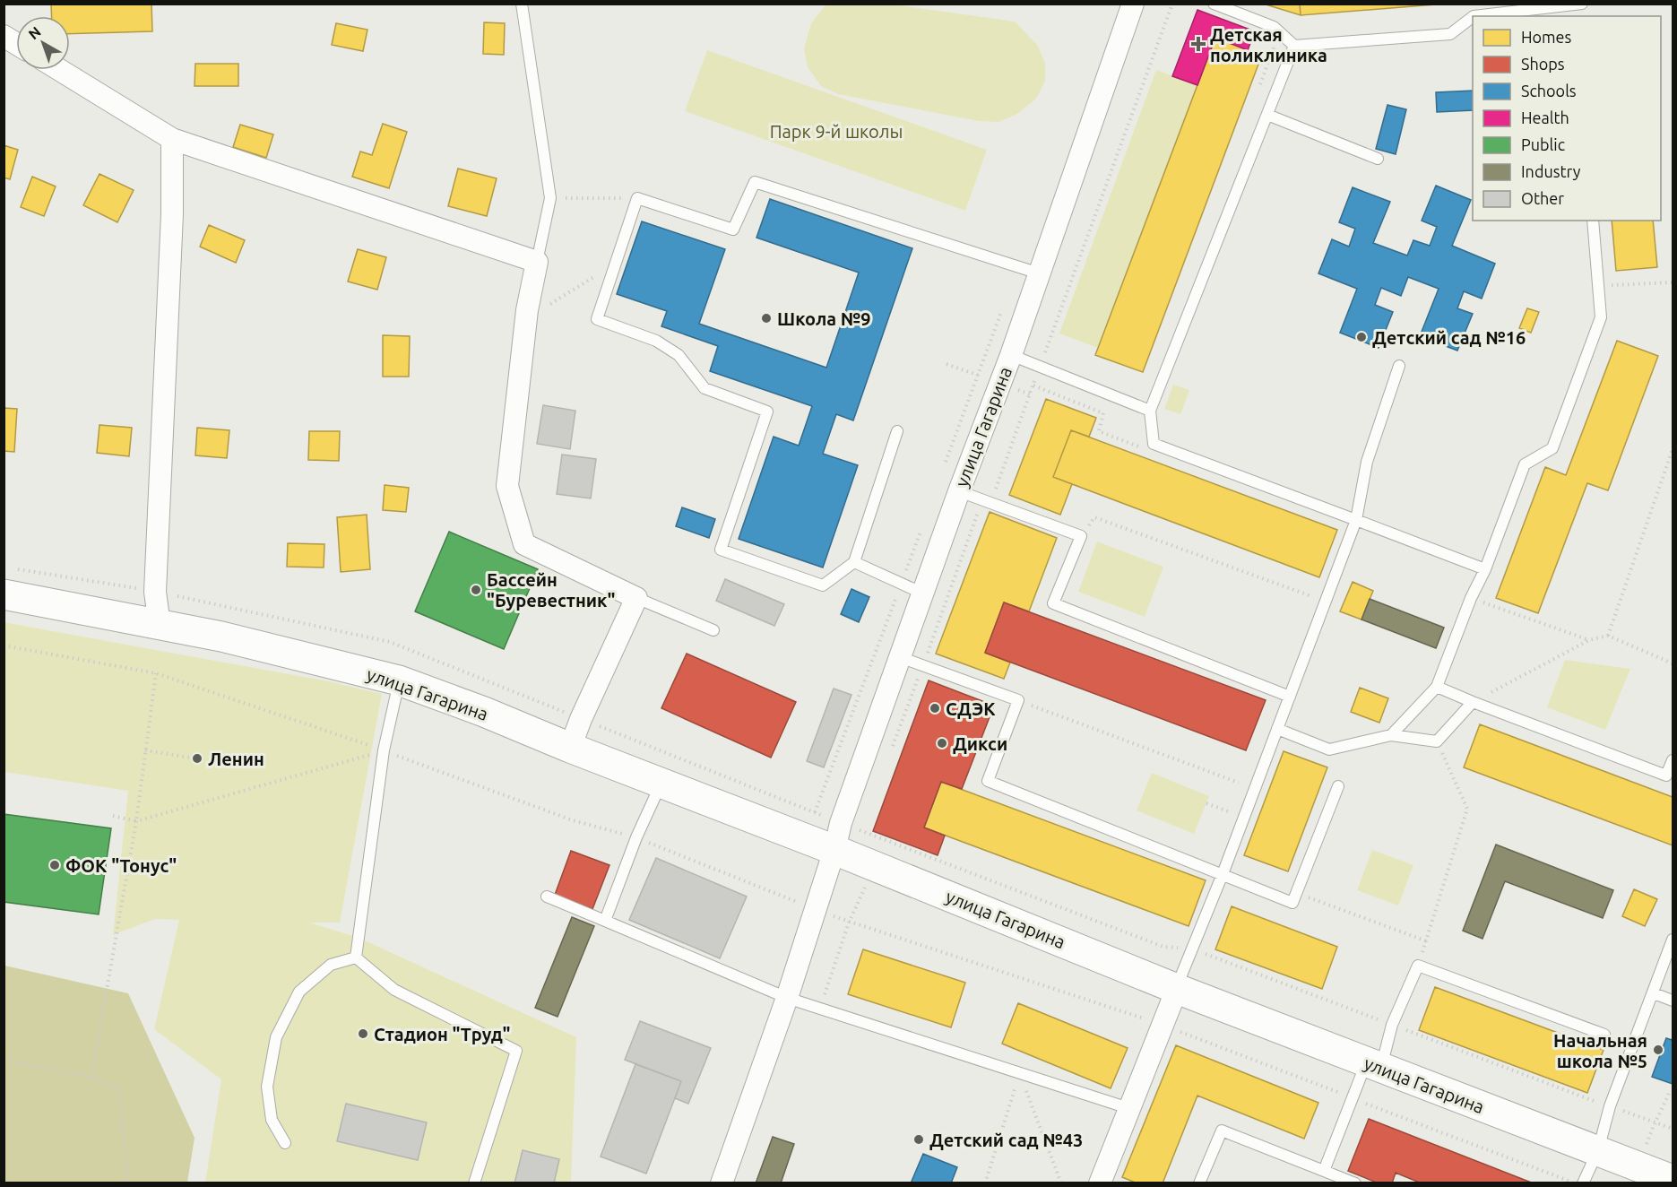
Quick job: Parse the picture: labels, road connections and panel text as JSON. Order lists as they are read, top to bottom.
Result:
{
  "streets": {
    "main road": ["улица Гагарина"]
  },
  "parks": ["Парк 9-й школы"],
  "places": {
    "health": ["Детская поликлиника"],
    "other": [
      "Школа №9",
      "Детский сад №16",
      "Бассейн \"Буревестник\"",
      "СДЭК",
      "Дикси",
      "Ленин",
      "ФОК \"Тонус\"",
      "Стадион \"Труд\"",
      "Начальная школа №5",
      "Детский сад №43"
    ]
  },
  "legend": [
    "Homes",
    "Shops",
    "Schools",
    "Health",
    "Public",
    "Industry",
    "Other"
  ],
  "north": "top left"
}
